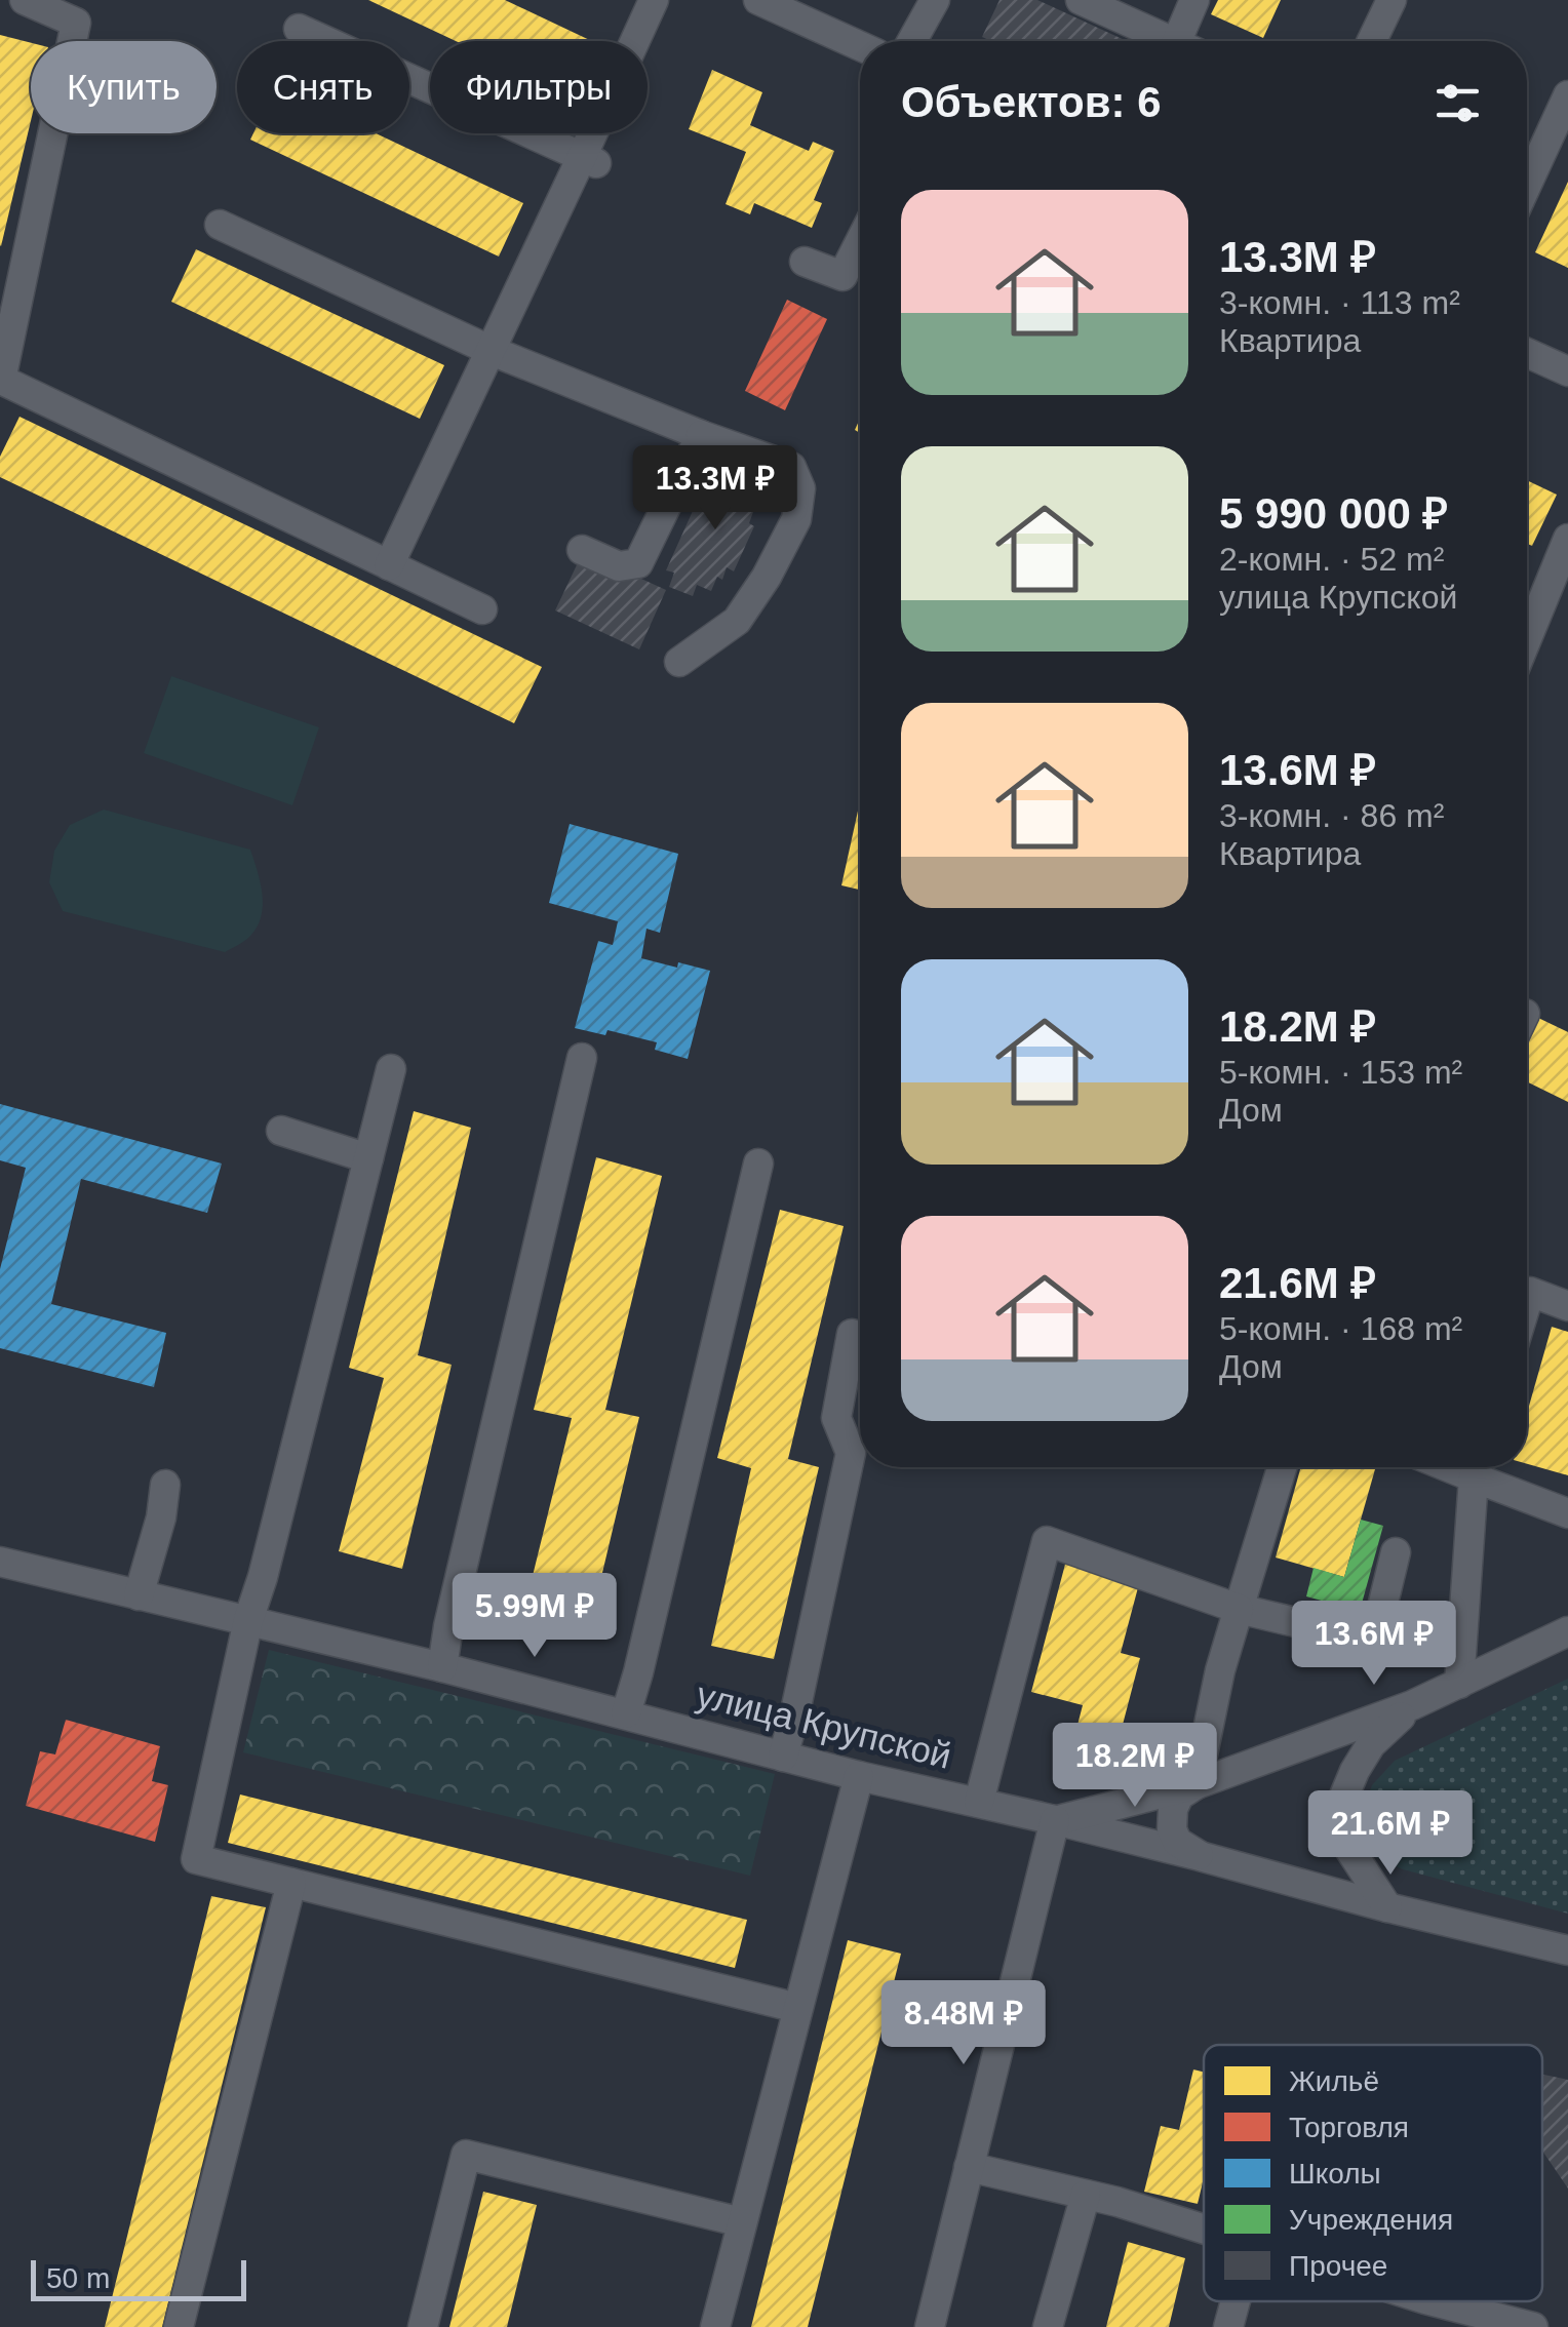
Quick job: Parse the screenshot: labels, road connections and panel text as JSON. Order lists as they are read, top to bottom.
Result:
{
  "streets": {
    "street": ["улица Крупской"]
  },
  "legend": [
    "Жильё",
    "Торговля",
    "Школы",
    "Учреждения",
    "Прочее"
  ],
  "scale_bar": "50 m",
  "page": {
    "chip": ["Купить", "Снять", "Фильтры"],
    "heading": "Объектов: 6",
    "list": [
      {
        "name": "13.3M ₽",
        "note": "3-комн. · 113 m² · Квартира"
      },
      {
        "name": "5 990 000 ₽",
        "note": "2-комн. · 52 m² · улица Крупской"
      },
      {
        "name": "13.6M ₽",
        "note": "3-комн. · 86 m² · Квартира"
      },
      {
        "name": "18.2M ₽",
        "note": "5-комн. · 153 m² · Дом"
      },
      {
        "name": "21.6M ₽",
        "note": "5-комн. · 168 m² · Дом"
      }
    ],
    "price": [
      "13.3M ₽",
      "5.99M ₽",
      "13.6M ₽",
      "18.2M ₽",
      "21.6M ₽",
      "8.48M ₽"
    ],
    "scale": "50 m"
  }
}
